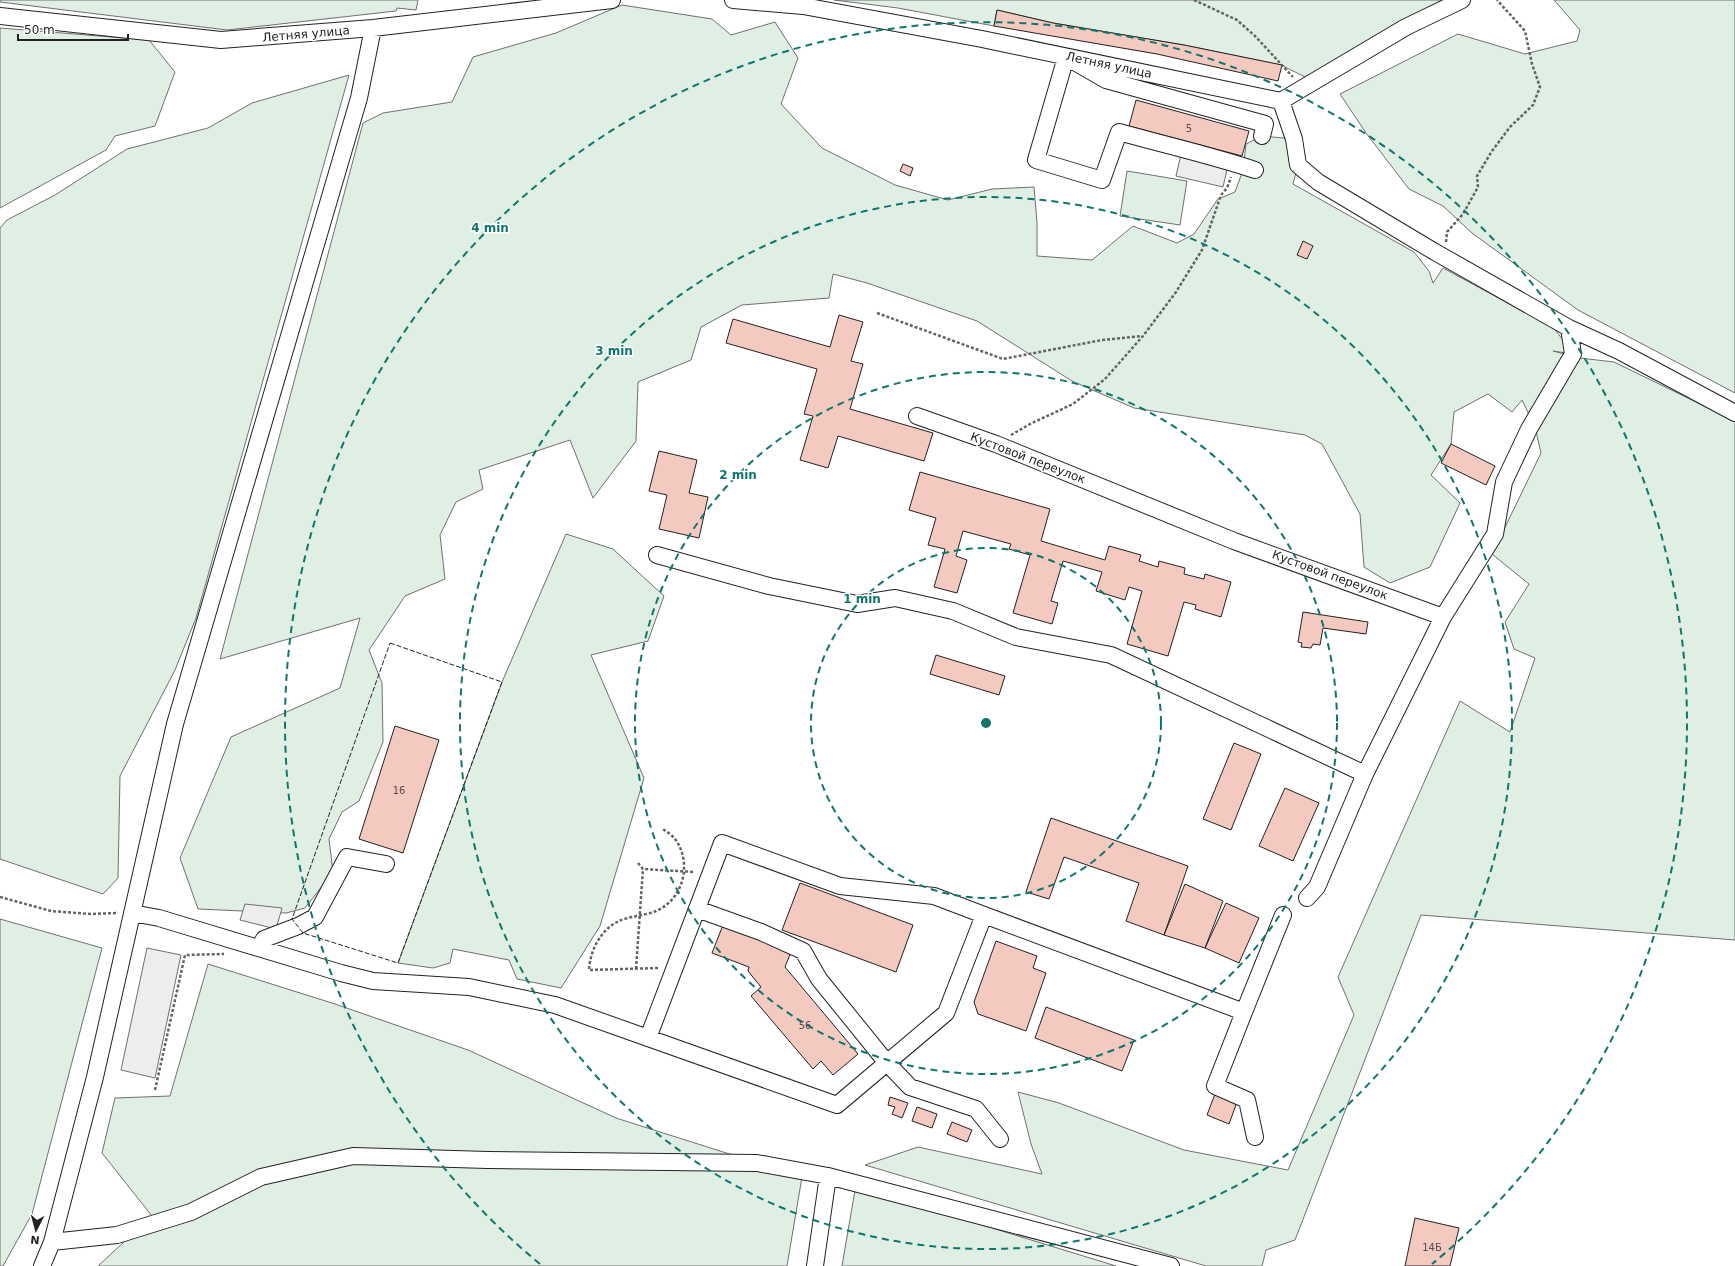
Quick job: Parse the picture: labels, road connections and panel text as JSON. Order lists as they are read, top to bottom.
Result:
{
  "streets": {
    "street": ["Летняя улица", "Кустовой переулок"]
  },
  "house_numbers": [
    "5",
    "16",
    "56",
    "14Б"
  ],
  "scale_bar": "50 m",
  "north": "bottom",
  "rings": [
    "4 min",
    "3 min",
    "2 min",
    "1 min"
  ]
}
